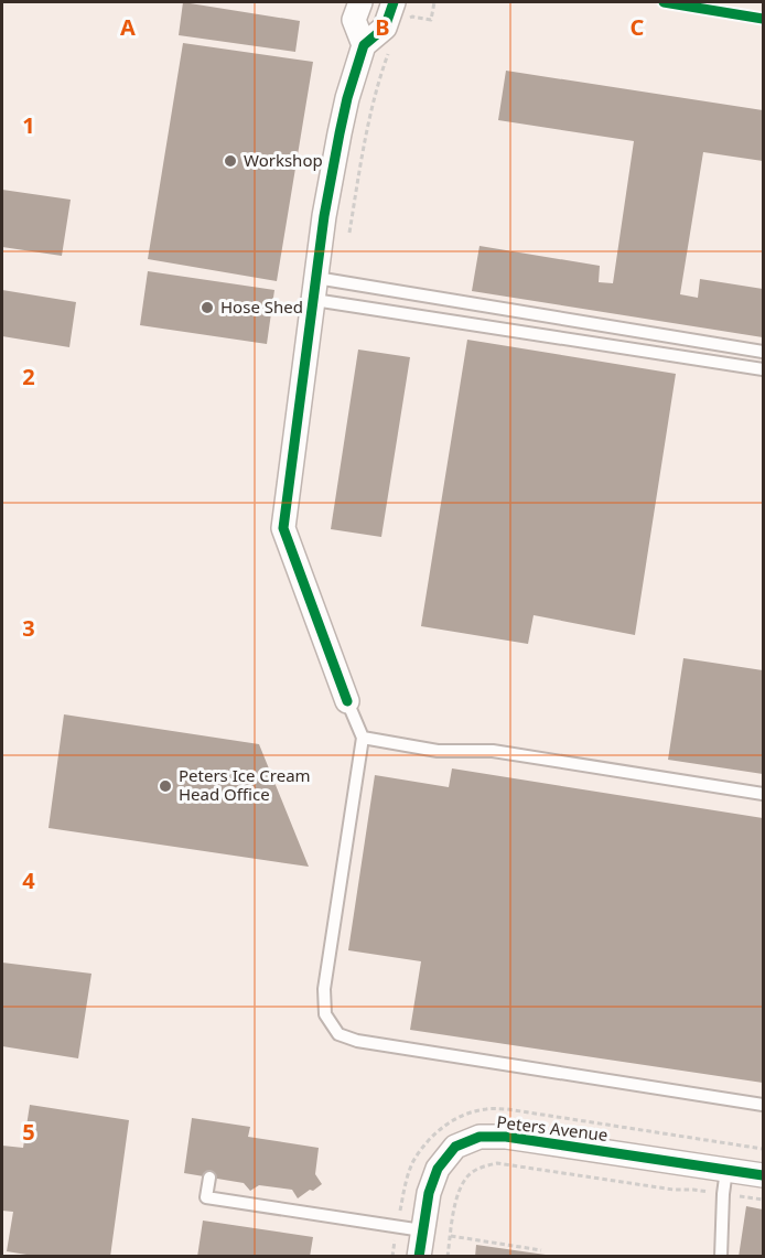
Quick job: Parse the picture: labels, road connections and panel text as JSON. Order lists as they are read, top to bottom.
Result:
{
  "streets": {
    "street": ["Peters Avenue"]
  },
  "places": ["Workshop", "Hose Shed", "Peters Ice Cream Head Office"],
  "grid": {
    "columns": ["A", "B", "C"],
    "rows": [
      "1",
      "2",
      "3",
      "4",
      "5"
    ]
  }
}
